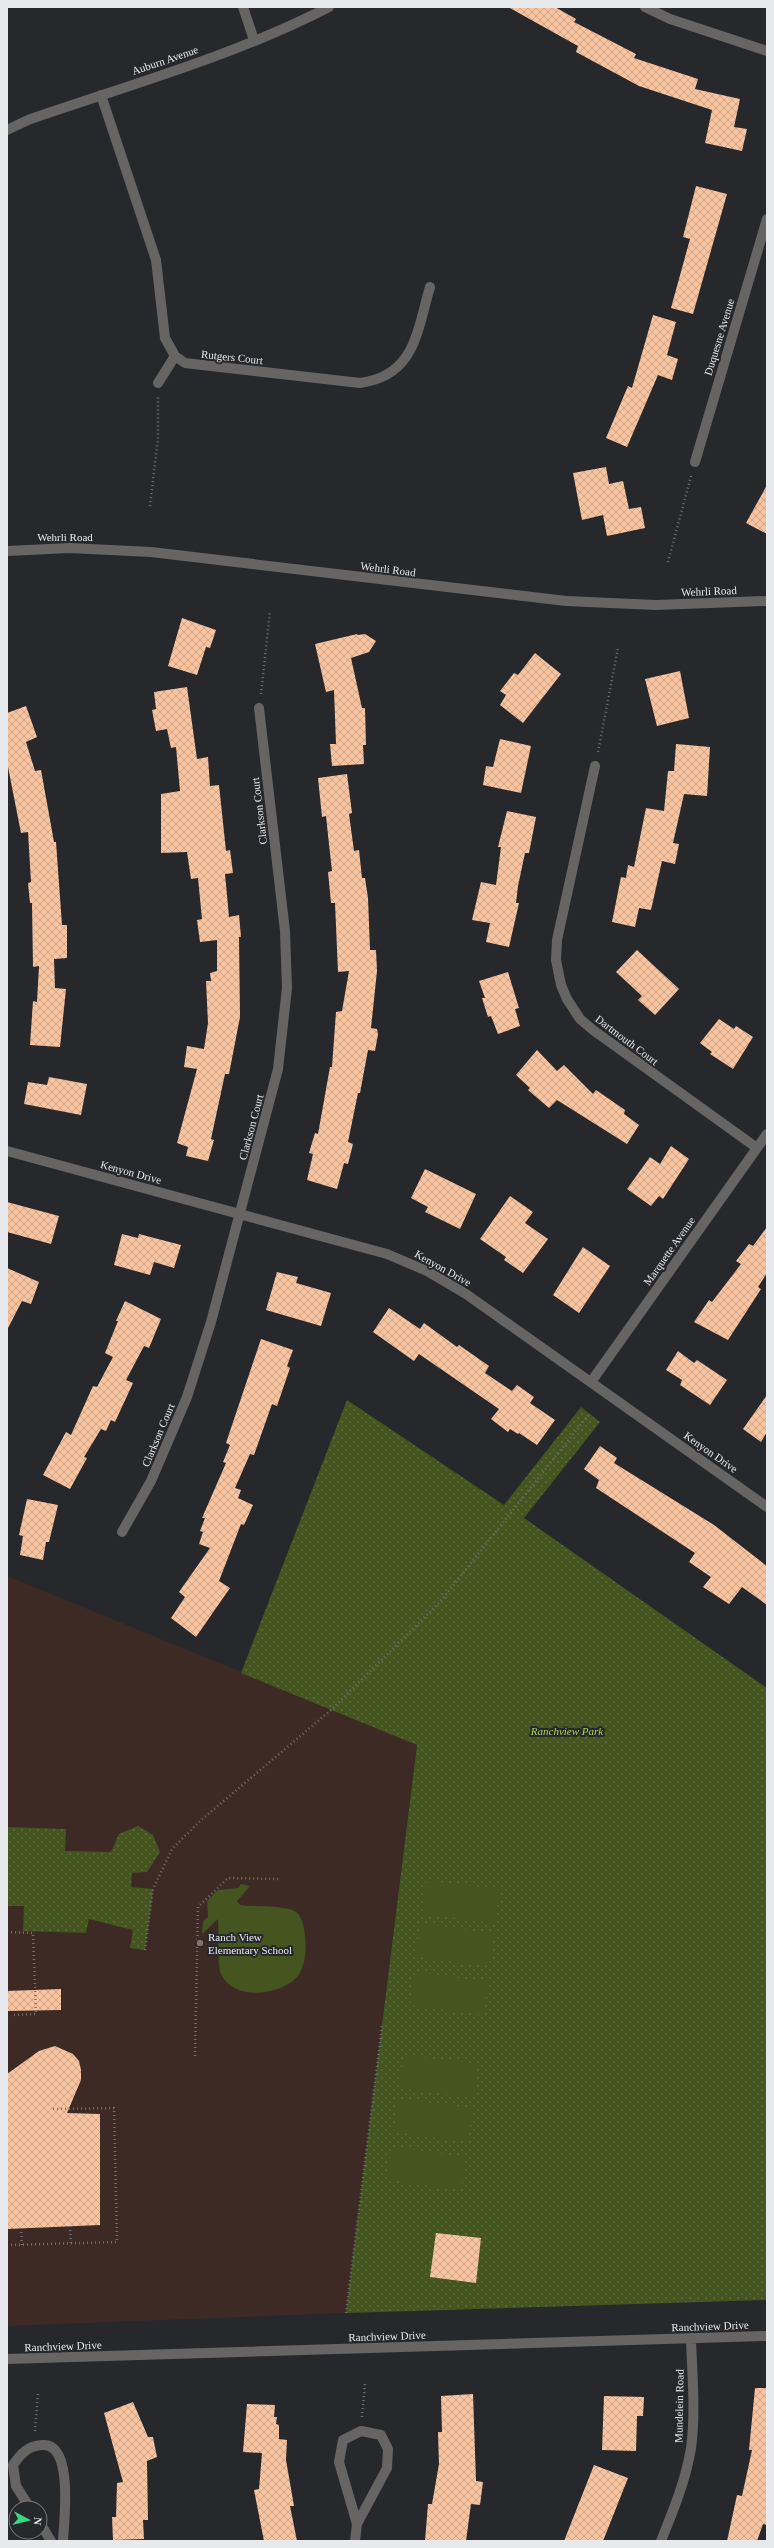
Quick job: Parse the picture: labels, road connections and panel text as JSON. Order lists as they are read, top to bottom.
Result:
{
  "streets": {
    "street": [
      "Auburn Avenue",
      "Duquesne Avenue",
      "Rutgers Court",
      "Wehrli Road",
      "Clarkson Court",
      "Dartmouth Court",
      "Kenyon Drive",
      "Marquette Avenue",
      "Ranchview Drive",
      "Mundelein Road"
    ]
  },
  "crossings": [
    ["Clarkson Court", "Kenyon Drive"],
    ["Dartmouth Court", "Marquette Avenue"],
    ["Kenyon Drive", "Marquette Avenue"],
    ["Ranchview Drive", "Mundelein Road"]
  ],
  "parks": ["Ranchview Park"],
  "places": ["Ranch View Elementary School"],
  "north": "right"
}
